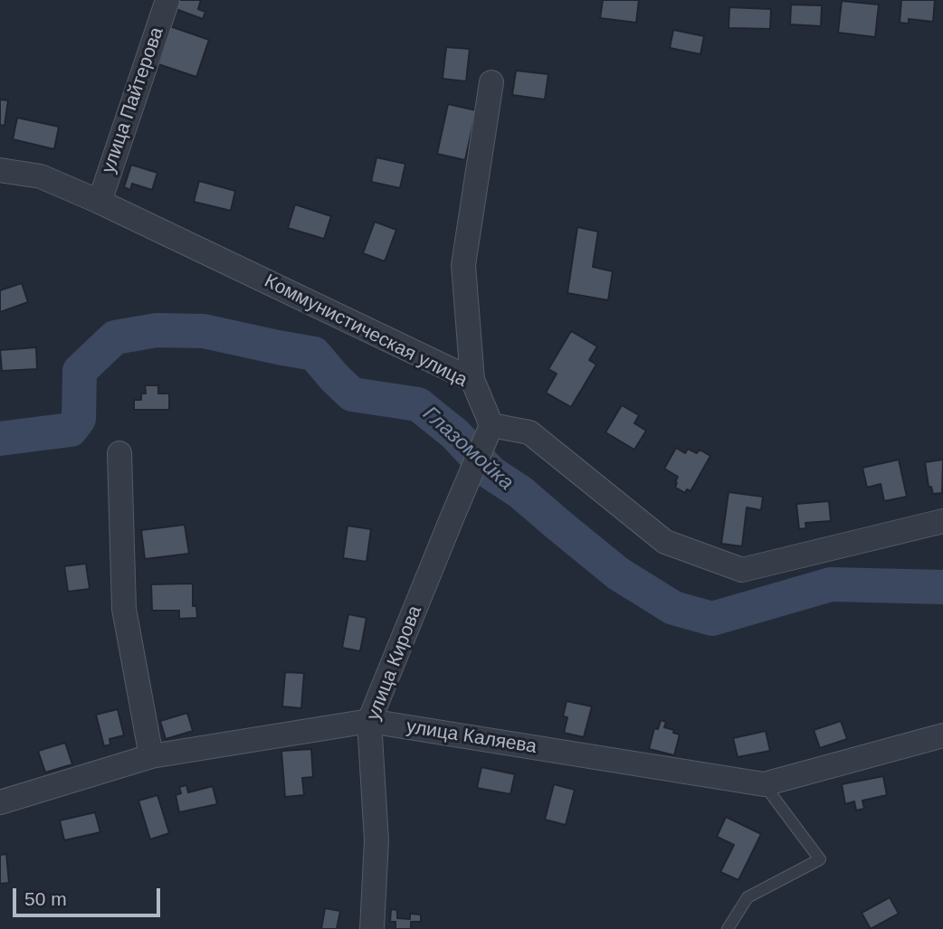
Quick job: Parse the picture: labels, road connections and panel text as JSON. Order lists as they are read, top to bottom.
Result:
{
  "streets": {
    "street": [
      "улица Пайтерова",
      "Коммунистическая улица",
      "улица Кирова",
      "улица Каляева"
    ]
  },
  "crossings": [
    ["улица Пайтерова", "Коммунистическая улица"],
    ["Коммунистическая улица", "улица Кирова"],
    ["улица Кирова", "улица Каляева"]
  ],
  "water": ["Глазомойка"],
  "scale_bar": "50 m"
}
